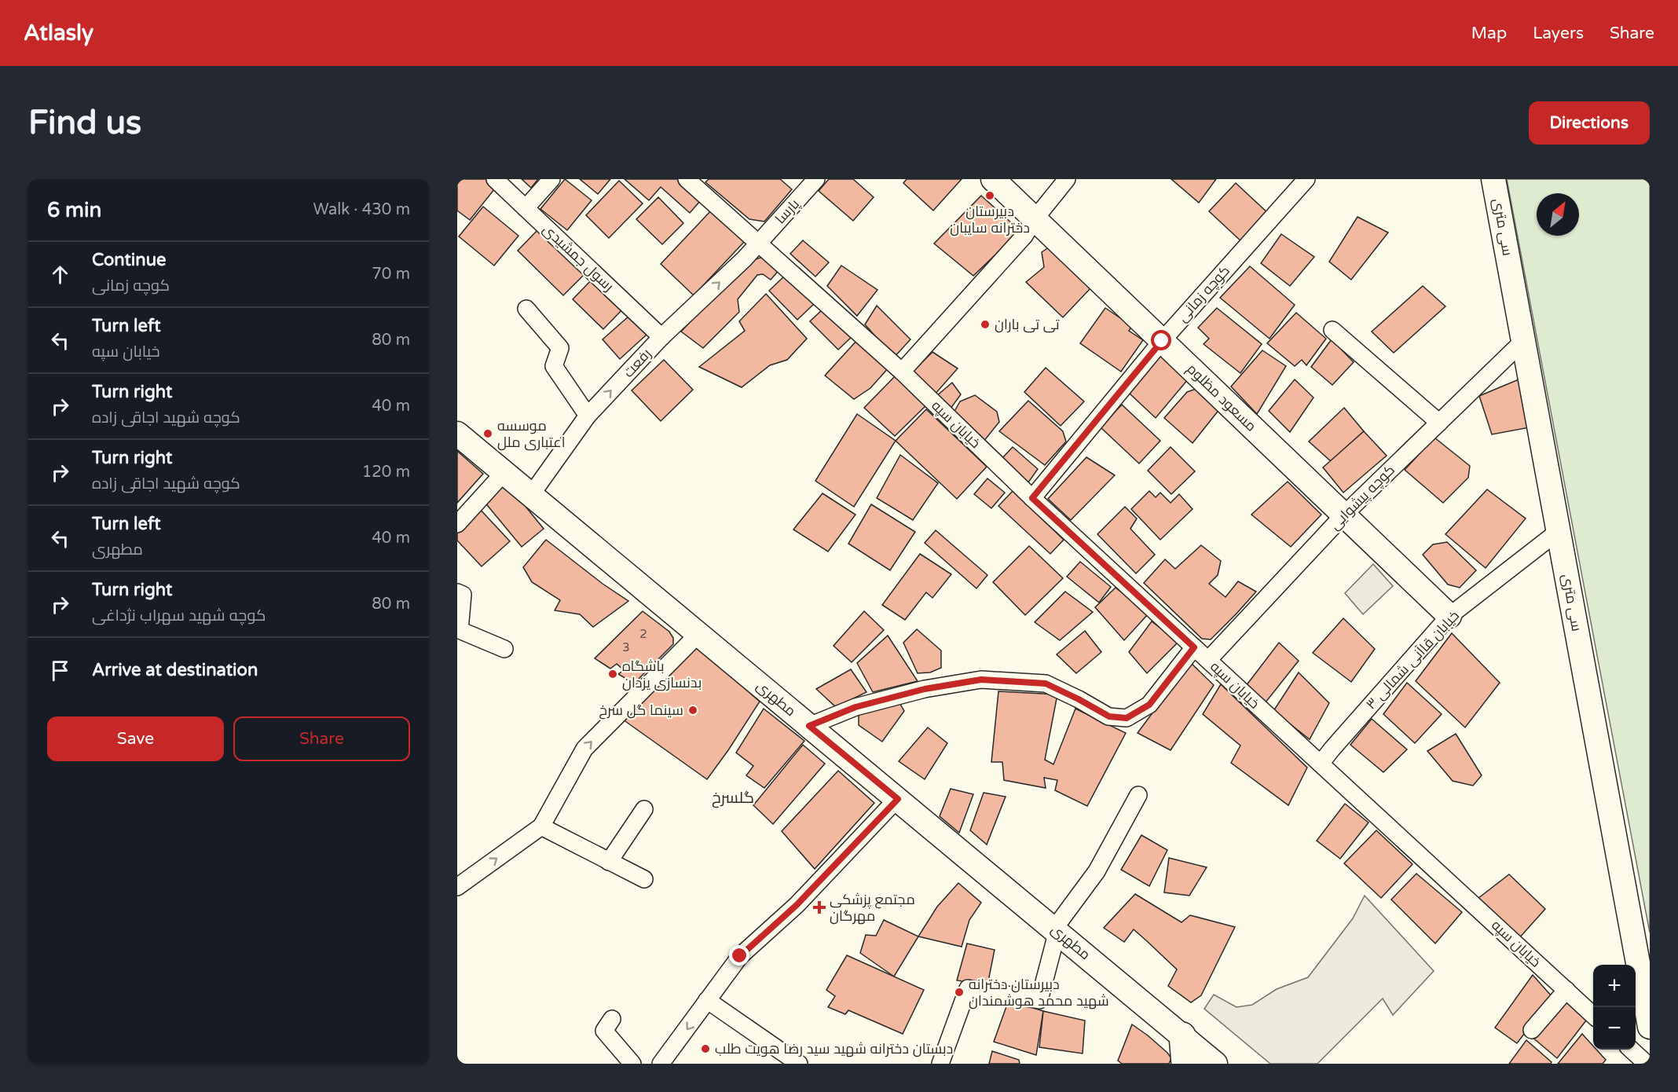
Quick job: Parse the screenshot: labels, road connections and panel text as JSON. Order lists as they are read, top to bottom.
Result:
{
  "streets": {
    "street": [
      "پارسا",
      "سی متری",
      "رسول جمشیدی",
      "کوچه زمانی",
      "رفعت",
      "مسعود مظلوم",
      "خیابان سپه",
      "کوچه پیشوایی",
      "خیابان قاآنی شمالی ۳",
      "مطهری"
    ]
  },
  "crossings": [
    ["پارسا", "رفعت"],
    ["پارسا", "خیابان سپه"],
    ["سی متری", "کوچه پیشوایی"],
    ["سی متری", "خیابان قاآنی شمالی ۳"],
    ["رسول جمشیدی", "رفعت"],
    ["کوچه زمانی", "مسعود مظلوم"],
    ["کوچه زمانی", "خیابان سپه"],
    ["رفعت", "خیابان سپه"],
    ["رفعت", "مطهری"],
    ["مسعود مظلوم", "کوچه پیشوایی"],
    ["مسعود مظلوم", "خیابان قاآنی شمالی ۳"],
    ["خیابان سپه", "کوچه پیشوایی"],
    ["خیابان سپه", "خیابان قاآنی شمالی ۳"]
  ],
  "one_way": ["رفعت"],
  "districts": ["گلسرخ"],
  "places": {
    "other": [
      "دبیرستان دخترانه سایبان",
      "تی تی باران",
      "موسسه اعتباری ملل",
      "باشگاه بدنسازی یزدان",
      "سینما گل سرخ",
      "دبیرستان دخترانه شهید محمد هوشمندان",
      "دبستان دخترانه شهید سید رضا هویت طلب"
    ],
    "health": ["مجتمع پزشکی مهرگان"]
  },
  "house_numbers": ["2", "3"],
  "north": "top right",
  "page": {
    "header": "Atlasly",
    "nav": ["Map", "Layers", "Share"],
    "buttons": [
      "Directions",
      ["Save", "Share"]
    ],
    "title": "Find us",
    "heading": ["6 min", "Walk · 430 m"],
    "list": [
      ["Continue", "کوچه زمانی", "70 m"],
      ["Turn left", "خیابان سپه", "80 m"],
      ["Turn right", "کوچه شهید اجاقی زاده", "40 m"],
      ["Turn right", "کوچه شهید اجاقی زاده", "120 m"],
      ["Turn left", "مطهری", "40 m"],
      ["Turn right", "کوچه شهید سهراب نژداغی", "80 m"],
      "Arrive at destination"
    ],
    "map_buttons": ["+", "−"]
  }
}
